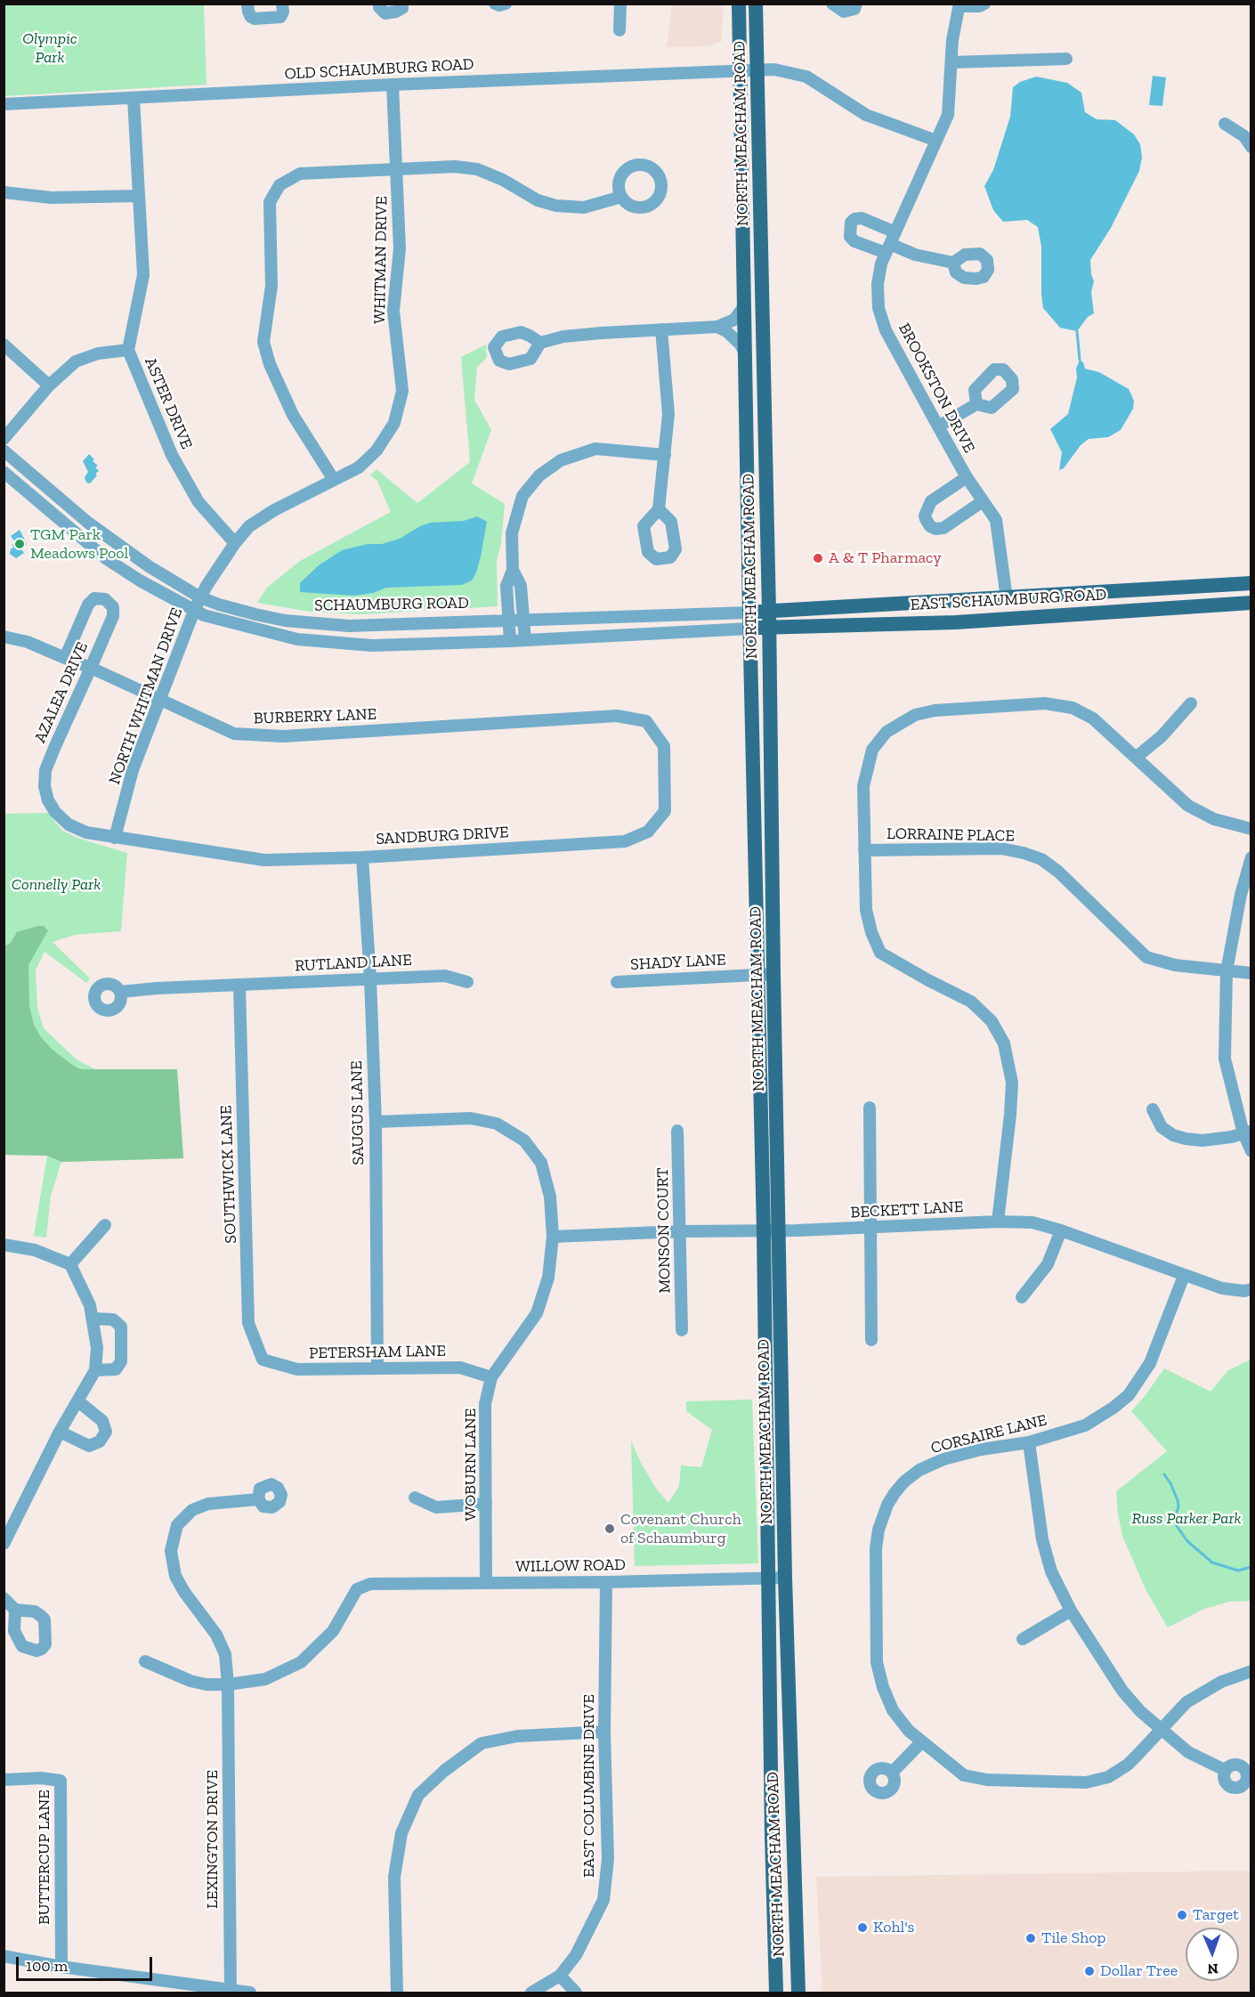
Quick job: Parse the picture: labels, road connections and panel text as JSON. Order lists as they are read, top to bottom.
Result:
{
  "streets": {
    "main road": ["NORTH MEACHAM ROAD", "EAST SCHAUMBURG ROAD", "SCHAUMBURG ROAD"],
    "street": [
      "OLD SCHAUMBURG ROAD",
      "WHITMAN DRIVE",
      "BROOKSTON DRIVE",
      "ASTER DRIVE",
      "AZALEA DRIVE",
      "NORTH WHITMAN DRIVE",
      "BURBERRY LANE",
      "LORRAINE PLACE",
      "SANDBURG DRIVE",
      "SHADY LANE",
      "RUTLAND LANE",
      "SAUGUS LANE",
      "SOUTHWICK LANE",
      "BECKETT LANE",
      "MONSON COURT",
      "PETERSHAM LANE",
      "CORSAIRE LANE",
      "WOBURN LANE",
      "WILLOW ROAD",
      "EAST COLUMBINE DRIVE",
      "LEXINGTON DRIVE",
      "BUTTERCUP LANE"
    ]
  },
  "crossings": [
    ["OLD SCHAUMBURG ROAD", "NORTH MEACHAM ROAD"],
    ["OLD SCHAUMBURG ROAD", "WHITMAN DRIVE"],
    ["OLD SCHAUMBURG ROAD", "BROOKSTON DRIVE"],
    ["OLD SCHAUMBURG ROAD", "ASTER DRIVE"],
    ["NORTH MEACHAM ROAD", "EAST SCHAUMBURG ROAD"],
    ["NORTH MEACHAM ROAD", "SCHAUMBURG ROAD"],
    ["NORTH MEACHAM ROAD", "SHADY LANE"],
    ["NORTH MEACHAM ROAD", "BECKETT LANE"],
    ["NORTH MEACHAM ROAD", "WILLOW ROAD"],
    ["WHITMAN DRIVE", "ASTER DRIVE"],
    ["WHITMAN DRIVE", "SCHAUMBURG ROAD"],
    ["WHITMAN DRIVE", "NORTH WHITMAN DRIVE"],
    ["BROOKSTON DRIVE", "EAST SCHAUMBURG ROAD"],
    ["EAST SCHAUMBURG ROAD", "SCHAUMBURG ROAD"],
    ["SCHAUMBURG ROAD", "NORTH WHITMAN DRIVE"],
    ["AZALEA DRIVE", "NORTH WHITMAN DRIVE"],
    ["AZALEA DRIVE", "BURBERRY LANE"],
    ["AZALEA DRIVE", "SANDBURG DRIVE"],
    ["NORTH WHITMAN DRIVE", "BURBERRY LANE"],
    ["NORTH WHITMAN DRIVE", "SANDBURG DRIVE"],
    ["BURBERRY LANE", "SANDBURG DRIVE"],
    ["SANDBURG DRIVE", "SAUGUS LANE"],
    ["RUTLAND LANE", "SAUGUS LANE"],
    ["RUTLAND LANE", "SOUTHWICK LANE"],
    ["SAUGUS LANE", "PETERSHAM LANE"],
    ["SAUGUS LANE", "WOBURN LANE"],
    ["SOUTHWICK LANE", "PETERSHAM LANE"],
    ["BECKETT LANE", "MONSON COURT"],
    ["BECKETT LANE", "CORSAIRE LANE"],
    ["BECKETT LANE", "WOBURN LANE"],
    ["PETERSHAM LANE", "WOBURN LANE"],
    ["WOBURN LANE", "WILLOW ROAD"],
    ["WILLOW ROAD", "EAST COLUMBINE DRIVE"],
    ["WILLOW ROAD", "LEXINGTON DRIVE"]
  ],
  "parks": ["Olympic Park", "Connelly Park", "Russ Parker Park"],
  "places": [
    "TGM Park Meadows Pool",
    "A & T Pharmacy",
    "Covenant Church of Schaumburg",
    "Target",
    "Kohl's",
    "Tile Shop",
    "Dollar Tree"
  ],
  "scale_bar": "100 m",
  "north": "bottom"
}
